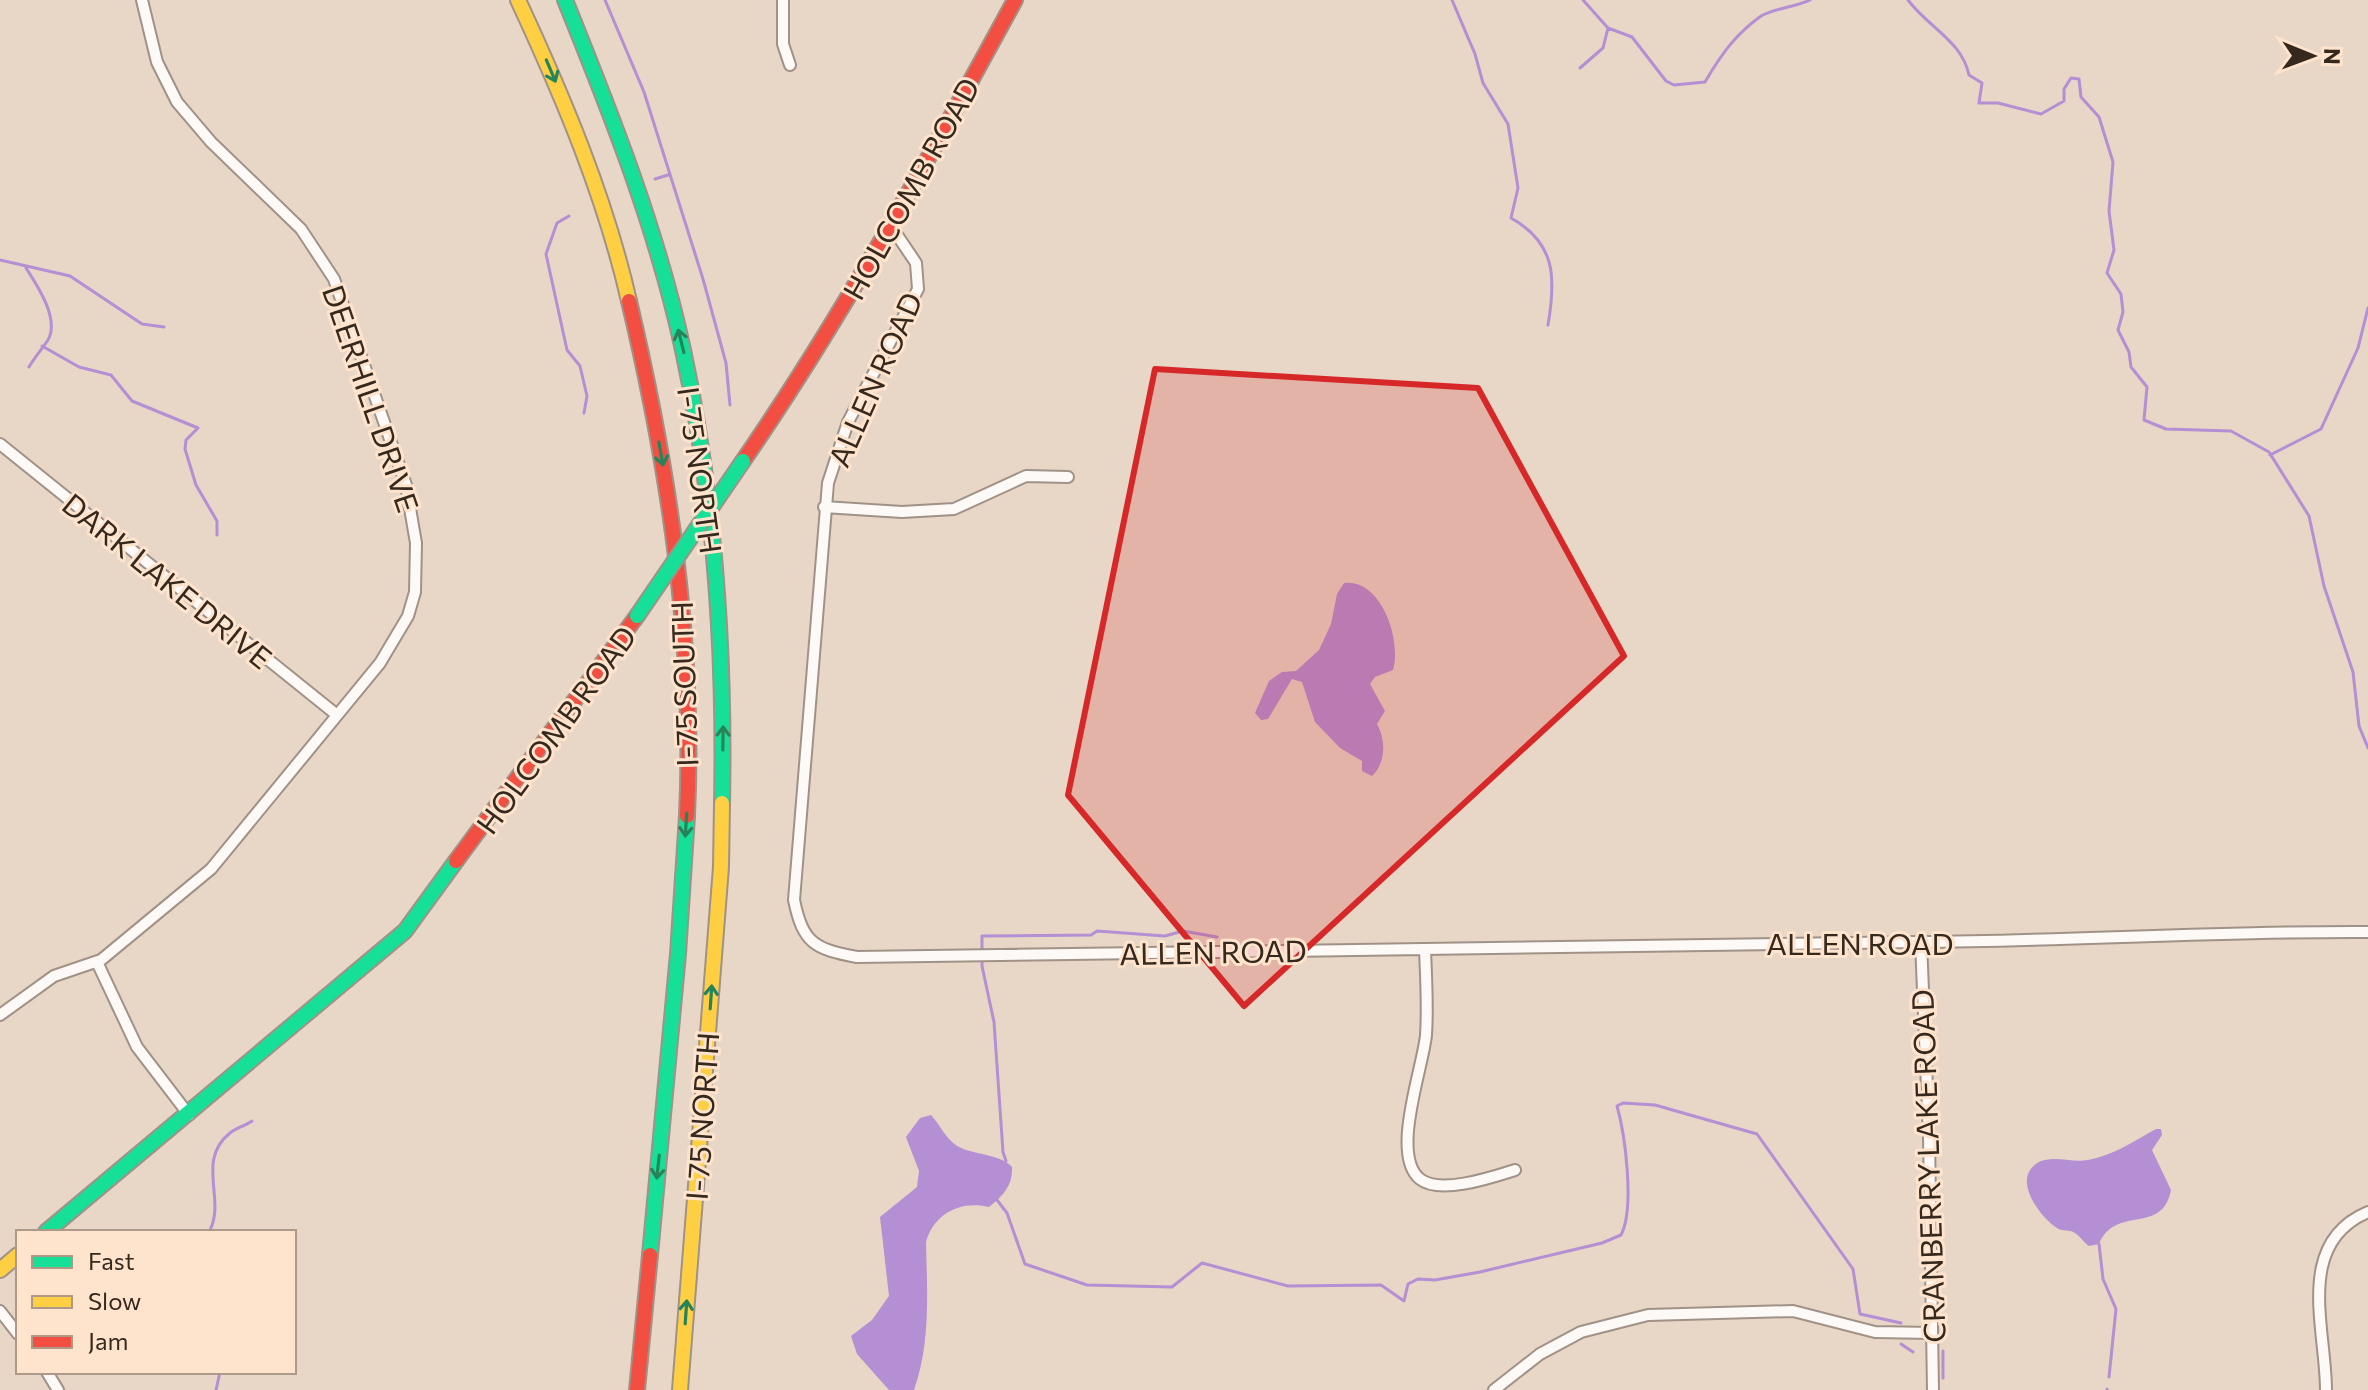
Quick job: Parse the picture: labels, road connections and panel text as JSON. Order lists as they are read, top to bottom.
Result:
{
  "streets": {
    "main road": ["HOLCOMB ROAD", "I-75 NORTH", "I-75 SOUTH"],
    "street": [
      "ALLEN ROAD",
      "DEERHILL DRIVE",
      "DARK LAKE DRIVE",
      "CRANBERRY LAKE ROAD"
    ]
  },
  "crossings": [
    ["HOLCOMB ROAD", "ALLEN ROAD"],
    ["ALLEN ROAD", "CRANBERRY LAKE ROAD"],
    ["DEERHILL DRIVE", "DARK LAKE DRIVE"]
  ],
  "one_way": ["I-75 NORTH", "I-75 SOUTH"],
  "legend": ["Fast", "Slow", "Jam"],
  "north": "right"
}
